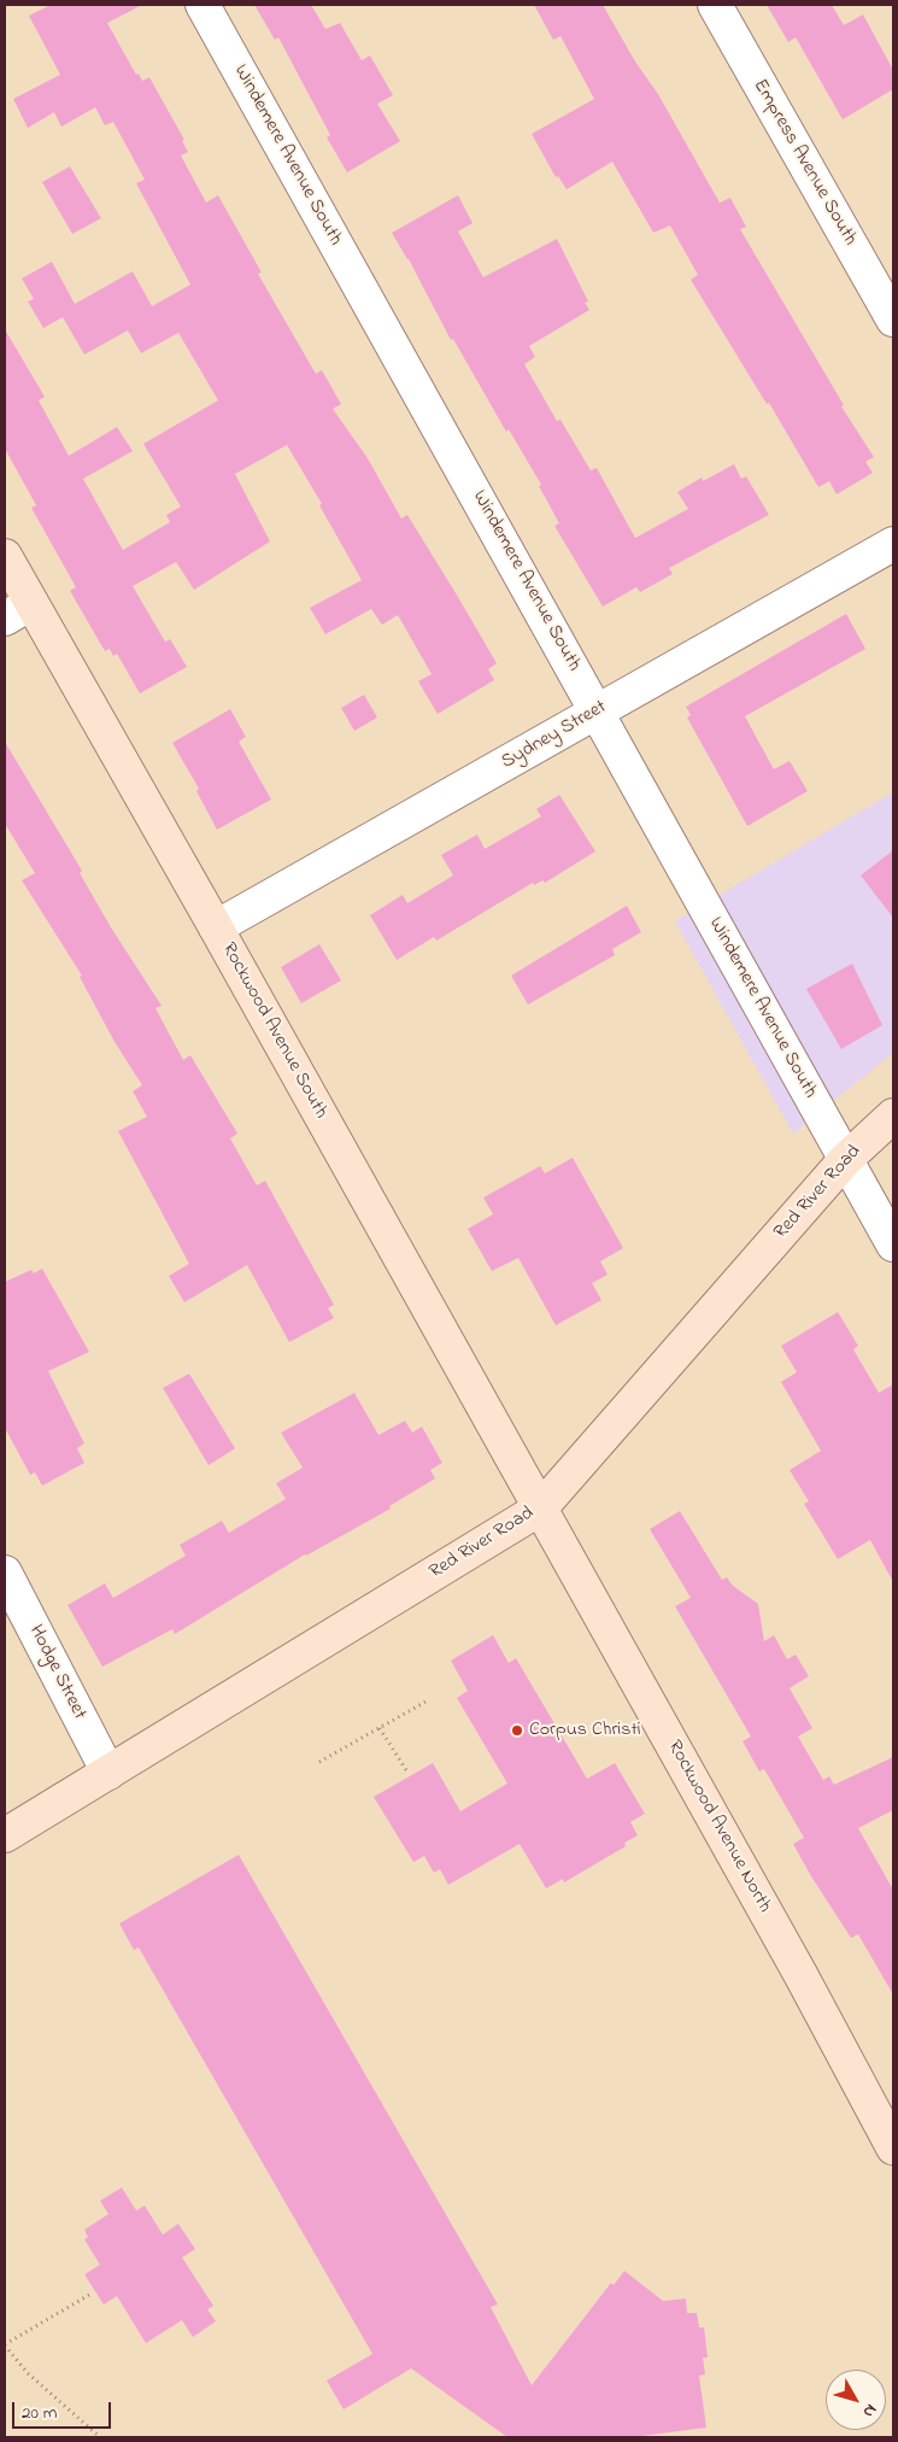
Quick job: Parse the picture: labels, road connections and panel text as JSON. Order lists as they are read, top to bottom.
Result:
{
  "streets": {
    "street": [
      "Windemere Avenue South",
      "Empress Avenue South",
      "Sydney Street",
      "Rockwood Avenue South",
      "Red River Road",
      "Hodge Street",
      "Rockwood Avenue North"
    ]
  },
  "crossings": [
    ["Windemere Avenue South", "Sydney Street"],
    ["Windemere Avenue South", "Red River Road"],
    ["Sydney Street", "Rockwood Avenue South"],
    ["Rockwood Avenue South", "Red River Road"],
    ["Rockwood Avenue South", "Rockwood Avenue North"],
    ["Red River Road", "Hodge Street"],
    ["Red River Road", "Rockwood Avenue North"]
  ],
  "places": ["Corpus Christi"],
  "scale_bar": "20 m",
  "north": "bottom right"
}
